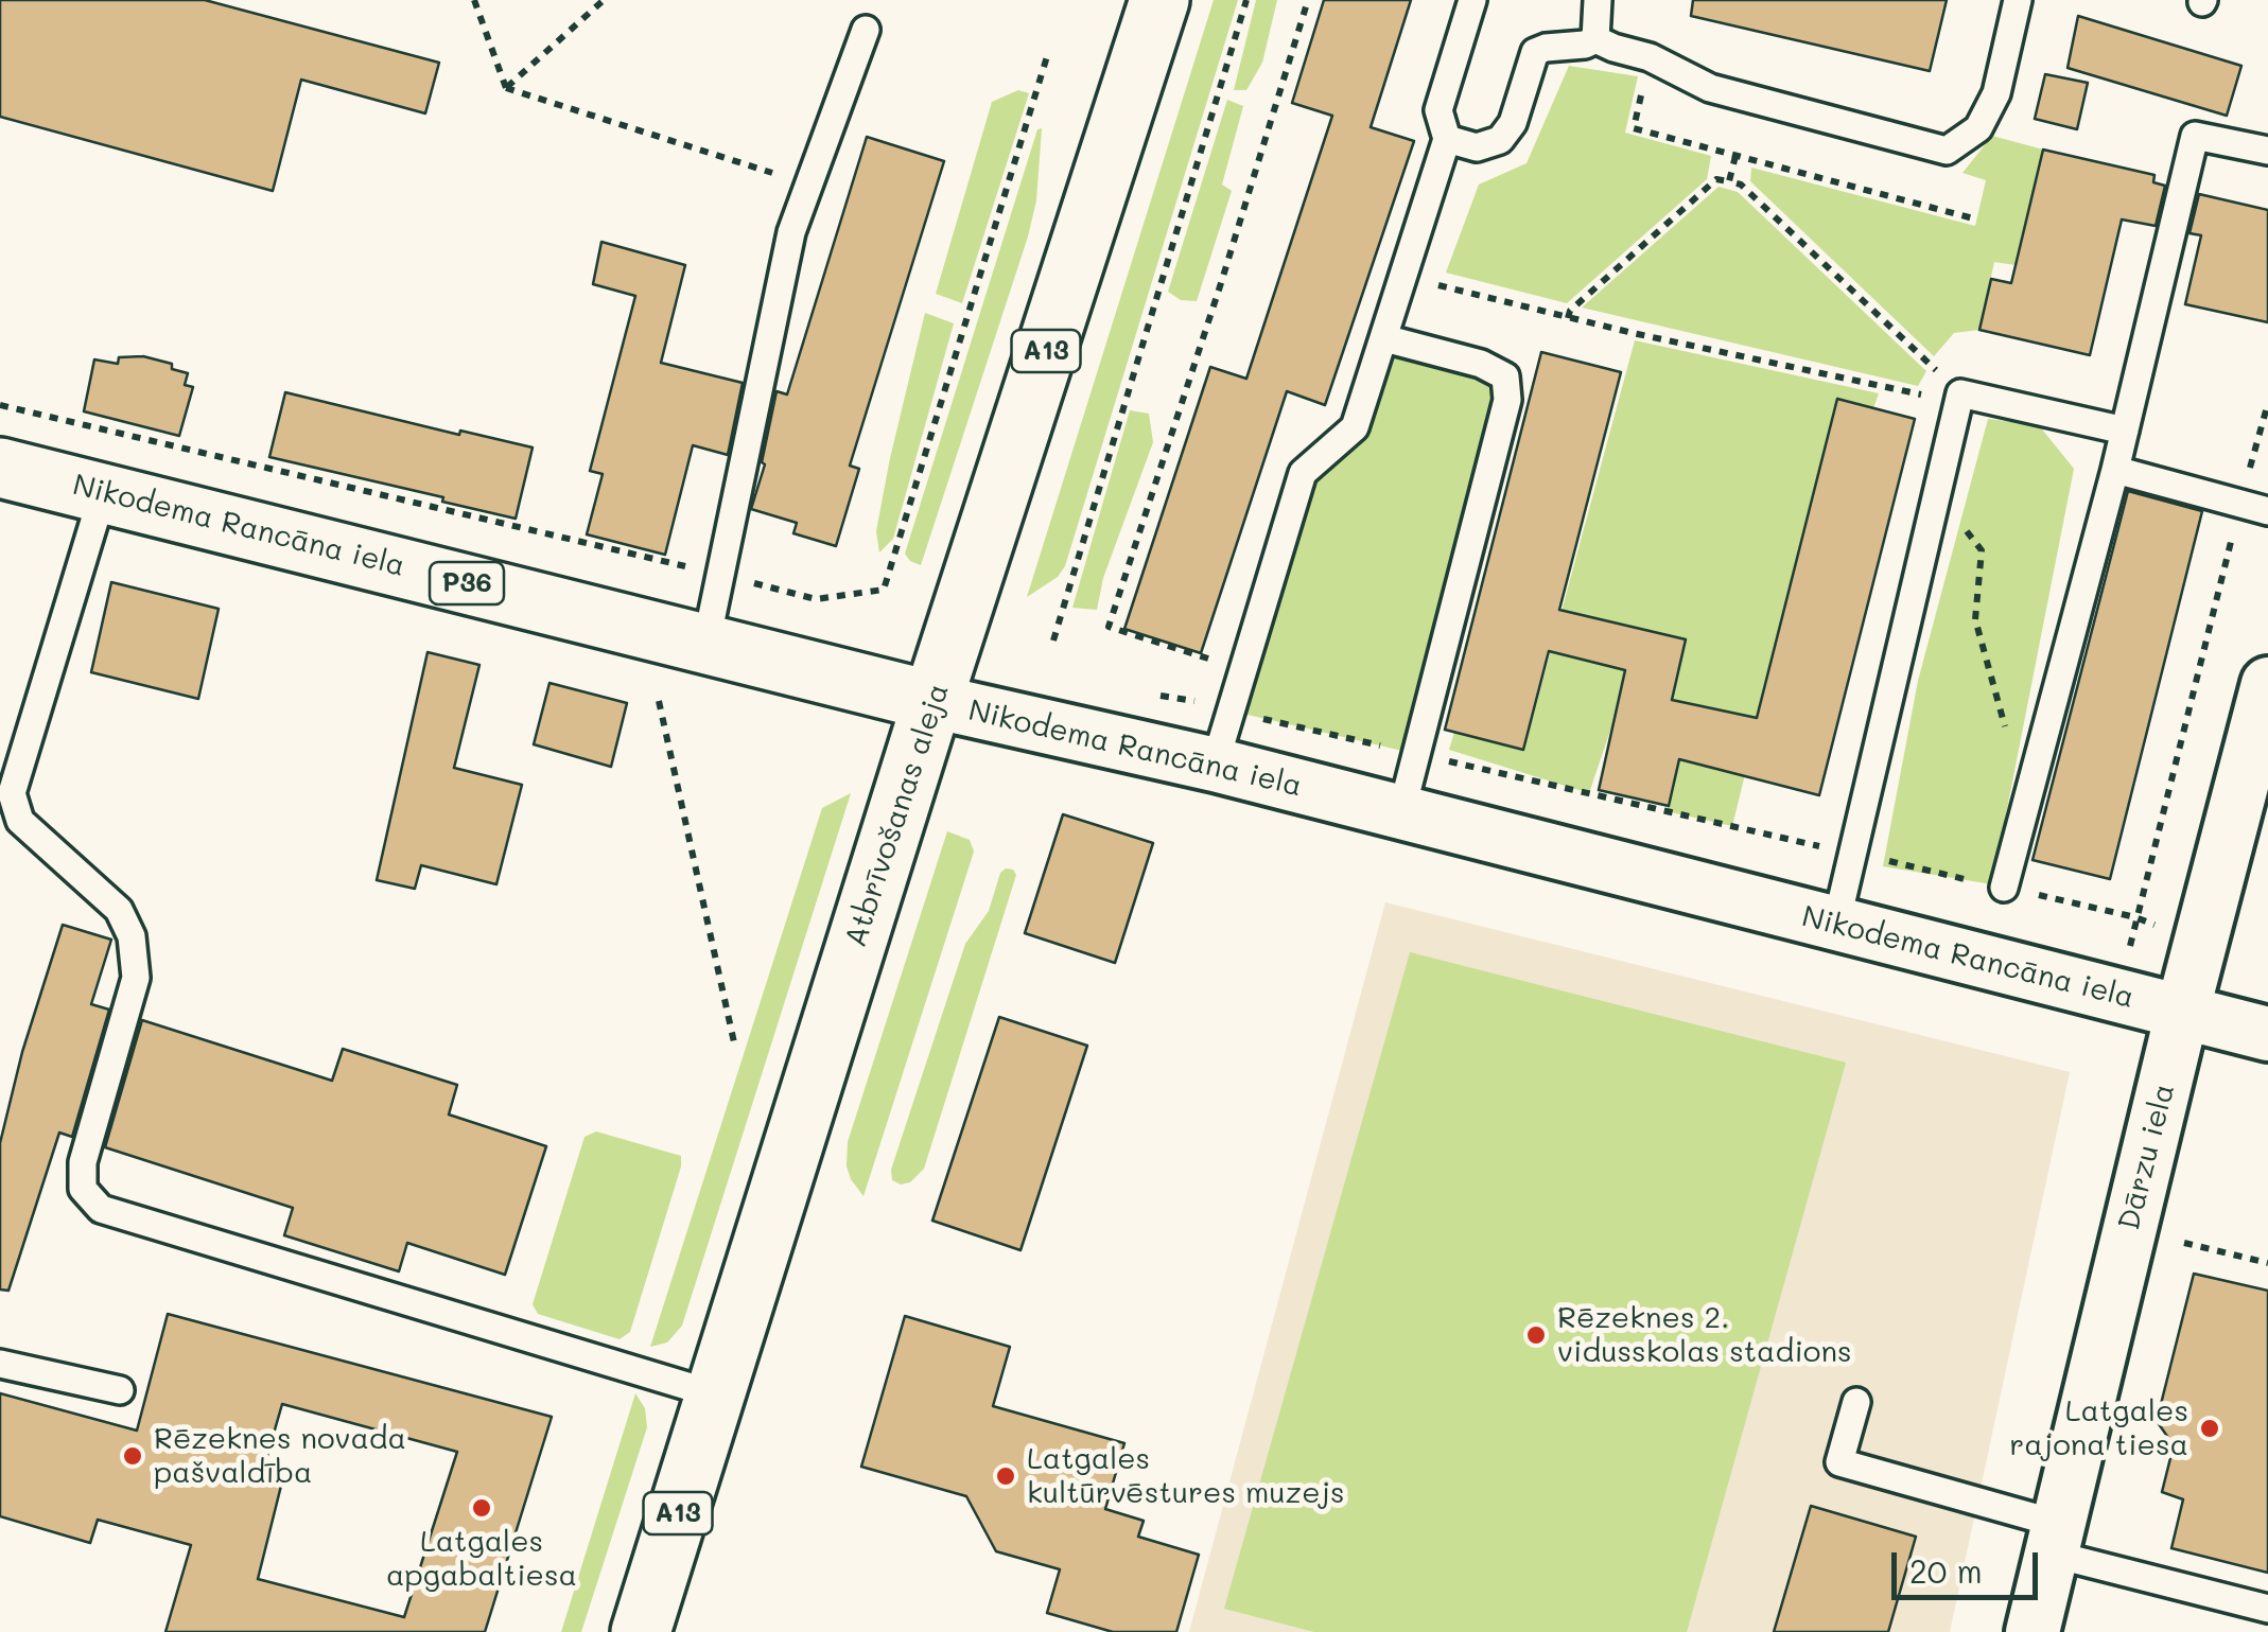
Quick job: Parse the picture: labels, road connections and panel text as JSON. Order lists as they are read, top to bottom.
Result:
{
  "streets": {
    "main road": [
      "A13",
      "Nikodema Rancāna iela",
      "P36",
      "Atbrīvošanas aleja"
    ],
    "street": ["Dārzu iela"]
  },
  "crossings": [
    ["Nikodema Rancāna iela", "Atbrīvošanas aleja"],
    ["Nikodema Rancāna iela", "Dārzu iela"]
  ],
  "places": [
    "Rēzeknes 2. vidusskolas stadions",
    "Latgales rajona tiesa",
    "Rēzeknes novada pašvaldība",
    "Latgales kultūrvēstures muzejs",
    "Latgales apgabaltiesa"
  ],
  "scale_bar": "20 m"
}
